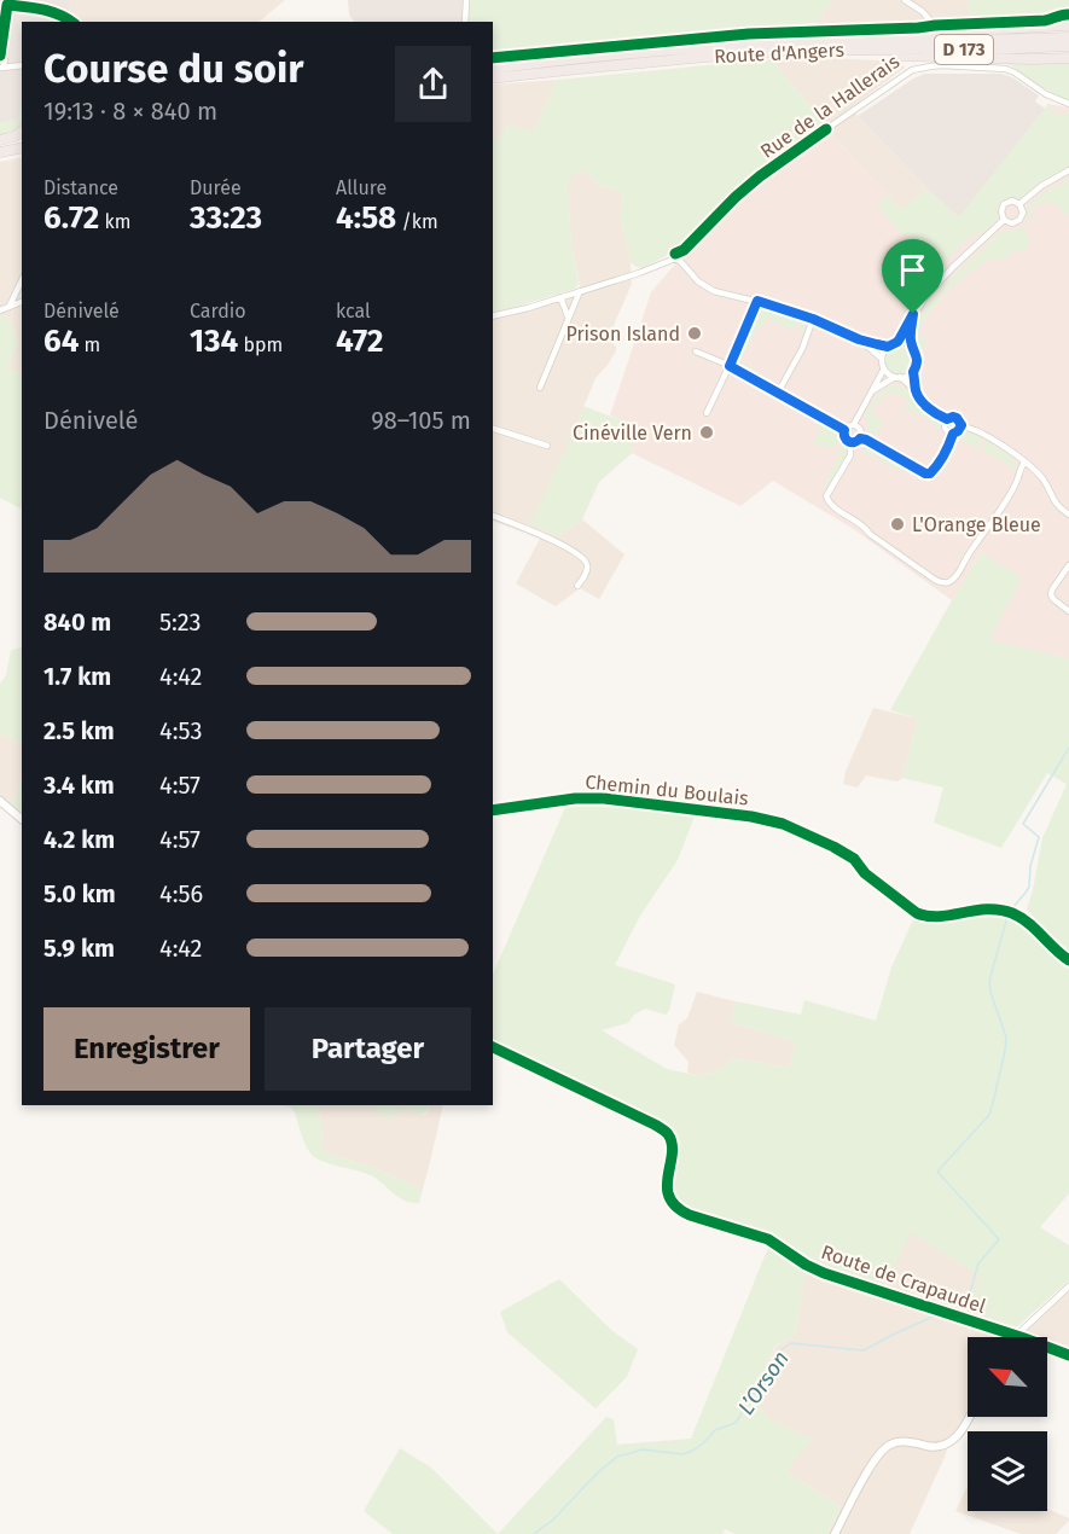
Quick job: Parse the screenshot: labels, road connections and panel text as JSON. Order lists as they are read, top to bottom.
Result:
{
  "streets": {
    "highway": ["D 173", "Route d'Angers"],
    "street": ["Rue de la Hallerais", "Chemin du Boulais", "Route de Crapaudel"]
  },
  "water": ["L’Orson"],
  "places": ["Prison Island", "Cinéville Vern", "L'Orange Bleue"],
  "north": "top left",
  "page": {
    "heading": ["Course du soir", "19:13 · 8 × 840 m"],
    "stats": [
      ["Distance", "6.72 km"],
      ["Durée", "33:23"],
      ["Allure", "4:58 /km"],
      ["Dénivelé", "64 m"],
      ["Cardio", "134 bpm"],
      ["kcal", "472"]
    ],
    "chart": ["Dénivelé", "98–105 m"],
    "list": [
      {
        "name": "840 m",
        "note": "5:23"
      },
      {
        "name": "1.7 km",
        "note": "4:42"
      },
      {
        "name": "2.5 km",
        "note": "4:53"
      },
      {
        "name": "3.4 km",
        "note": "4:57"
      },
      {
        "name": "4.2 km",
        "note": "4:57"
      },
      {
        "name": "5.0 km",
        "note": "4:56"
      },
      {
        "name": "5.9 km",
        "note": "4:42"
      }
    ],
    "buttons": ["Enregistrer", "Partager"]
  }
}
